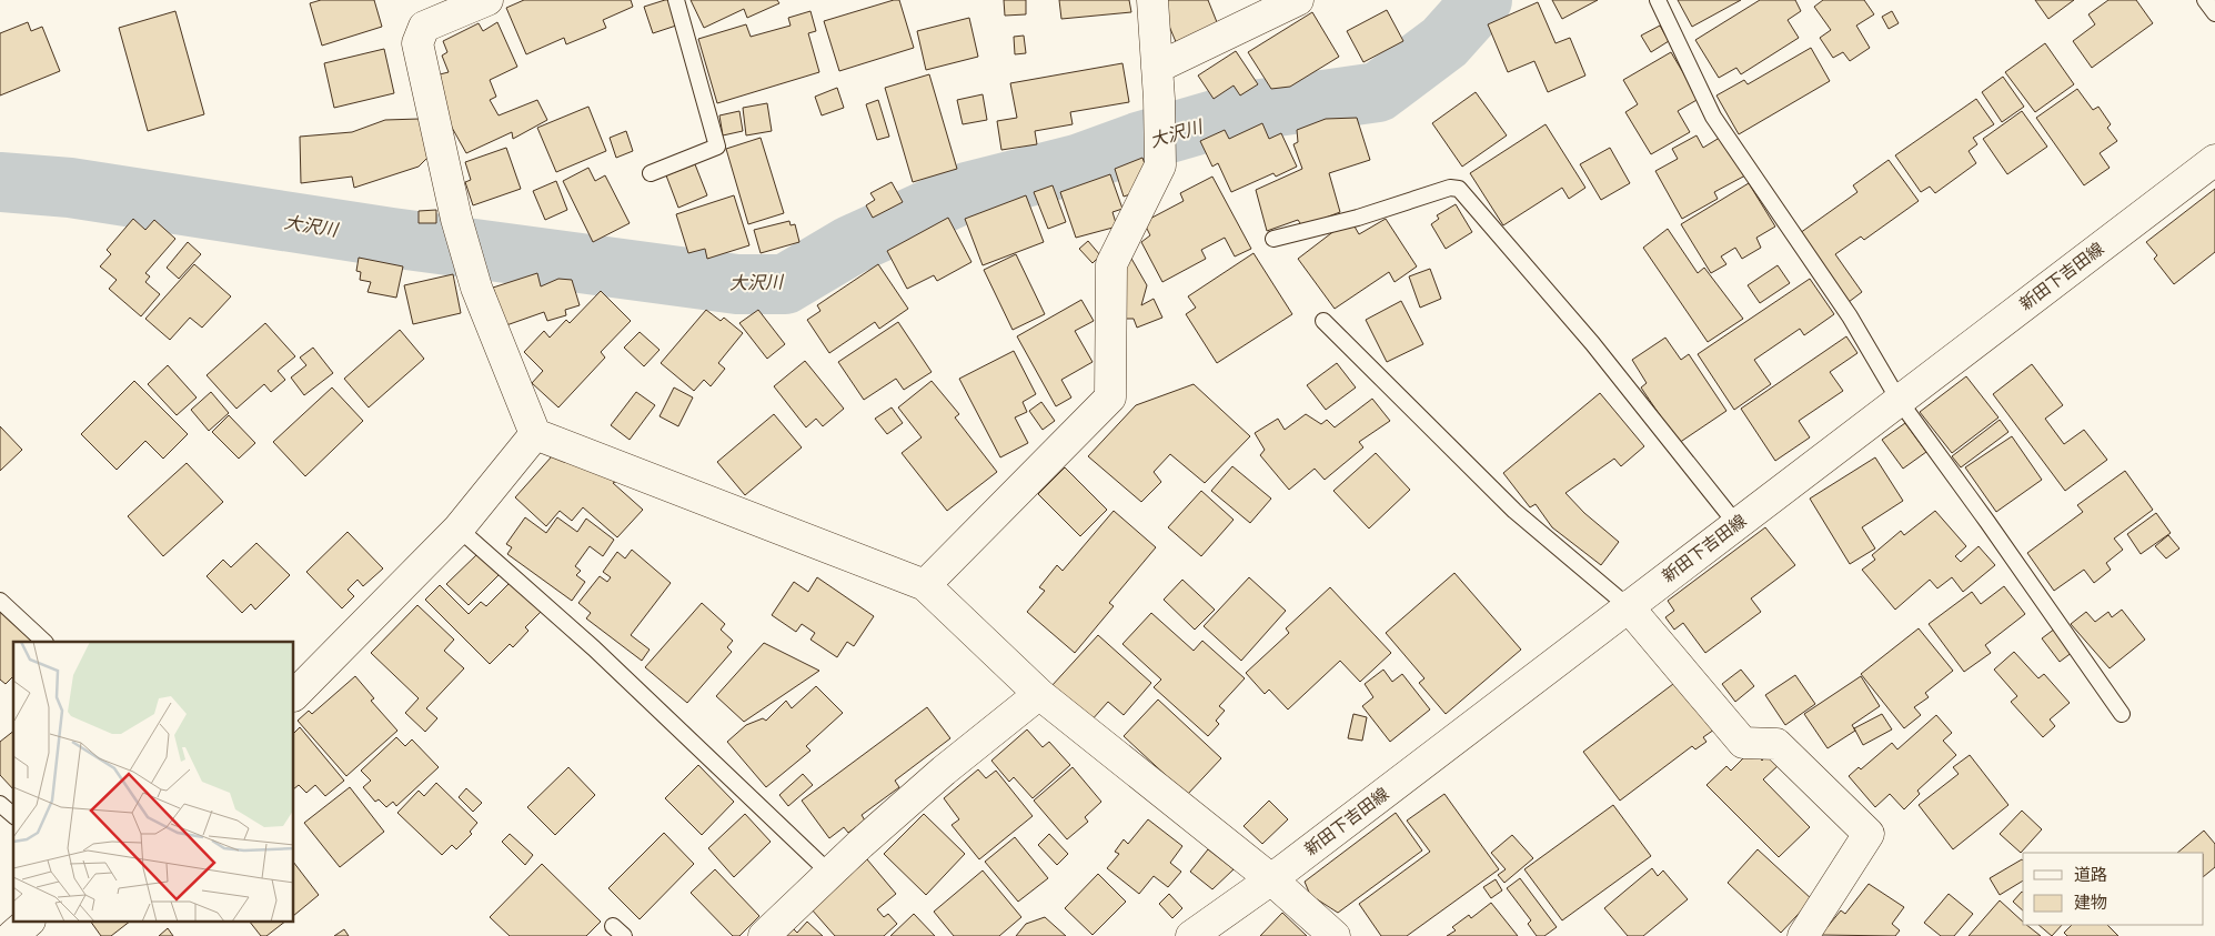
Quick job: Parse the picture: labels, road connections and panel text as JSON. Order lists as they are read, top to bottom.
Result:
{
  "streets": {
    "street": ["新田下吉田線"]
  },
  "water": ["大沢川"],
  "legend": ["道路", "建物"]
}
